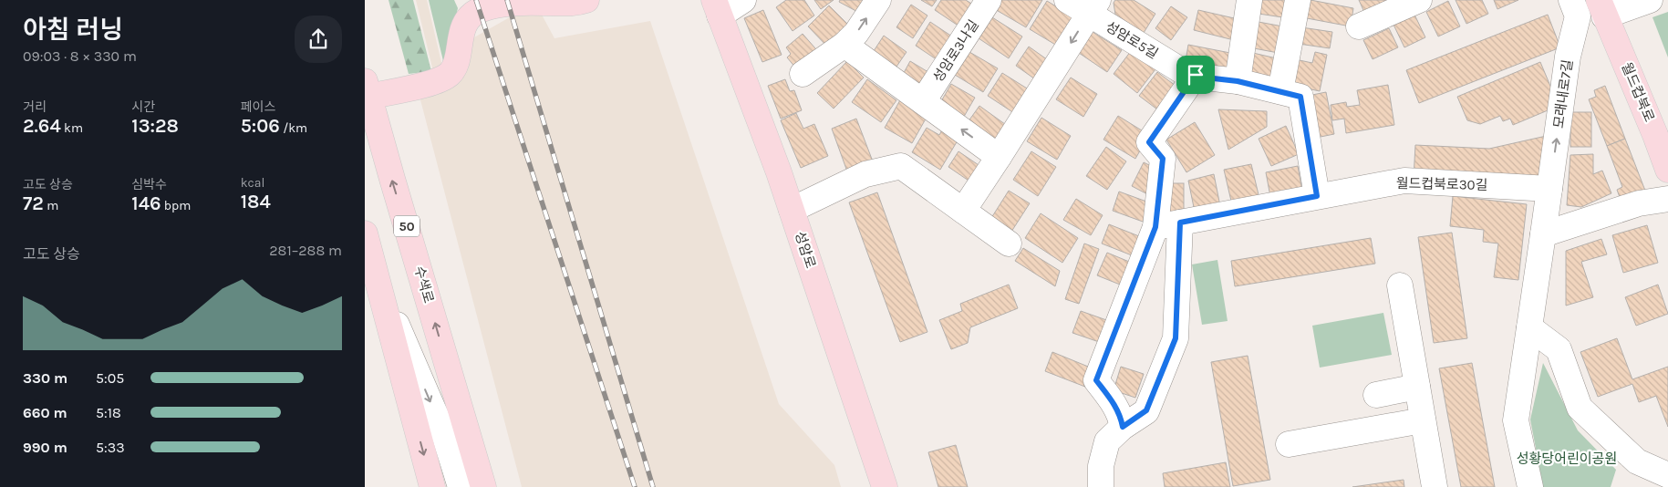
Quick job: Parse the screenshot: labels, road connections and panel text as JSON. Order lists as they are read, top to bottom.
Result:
{
  "streets": {
    "main road": [
      "월드컵북로",
      "50",
      "성암로",
      "수색로"
    ],
    "street": [
      "성암로5길",
      "성암로3나길",
      "모래내로7길",
      "월드컵북로30길"
    ]
  },
  "crossings": [
    ["성암로5길", "월드컵북로30길"],
    ["모래내로7길", "월드컵북로30길"]
  ],
  "one_way": ["모래내로7길"],
  "parks": ["성황당어린이공원"],
  "page": {
    "heading": ["아침 러닝", "09:03 · 8 × 330 m"],
    "stats": [
      ["거리", "2.64 km"],
      ["시간", "13:28"],
      ["페이스", "5:06 /km"],
      ["고도 상승", "72 m"],
      ["심박수", "146 bpm"],
      ["kcal", "184"]
    ],
    "chart": ["고도 상승", "281–288 m"],
    "list": [
      {
        "name": "330 m",
        "note": "5:05"
      },
      {
        "name": "660 m",
        "note": "5:18"
      },
      {
        "name": "990 m",
        "note": "5:33"
      }
    ]
  }
}
